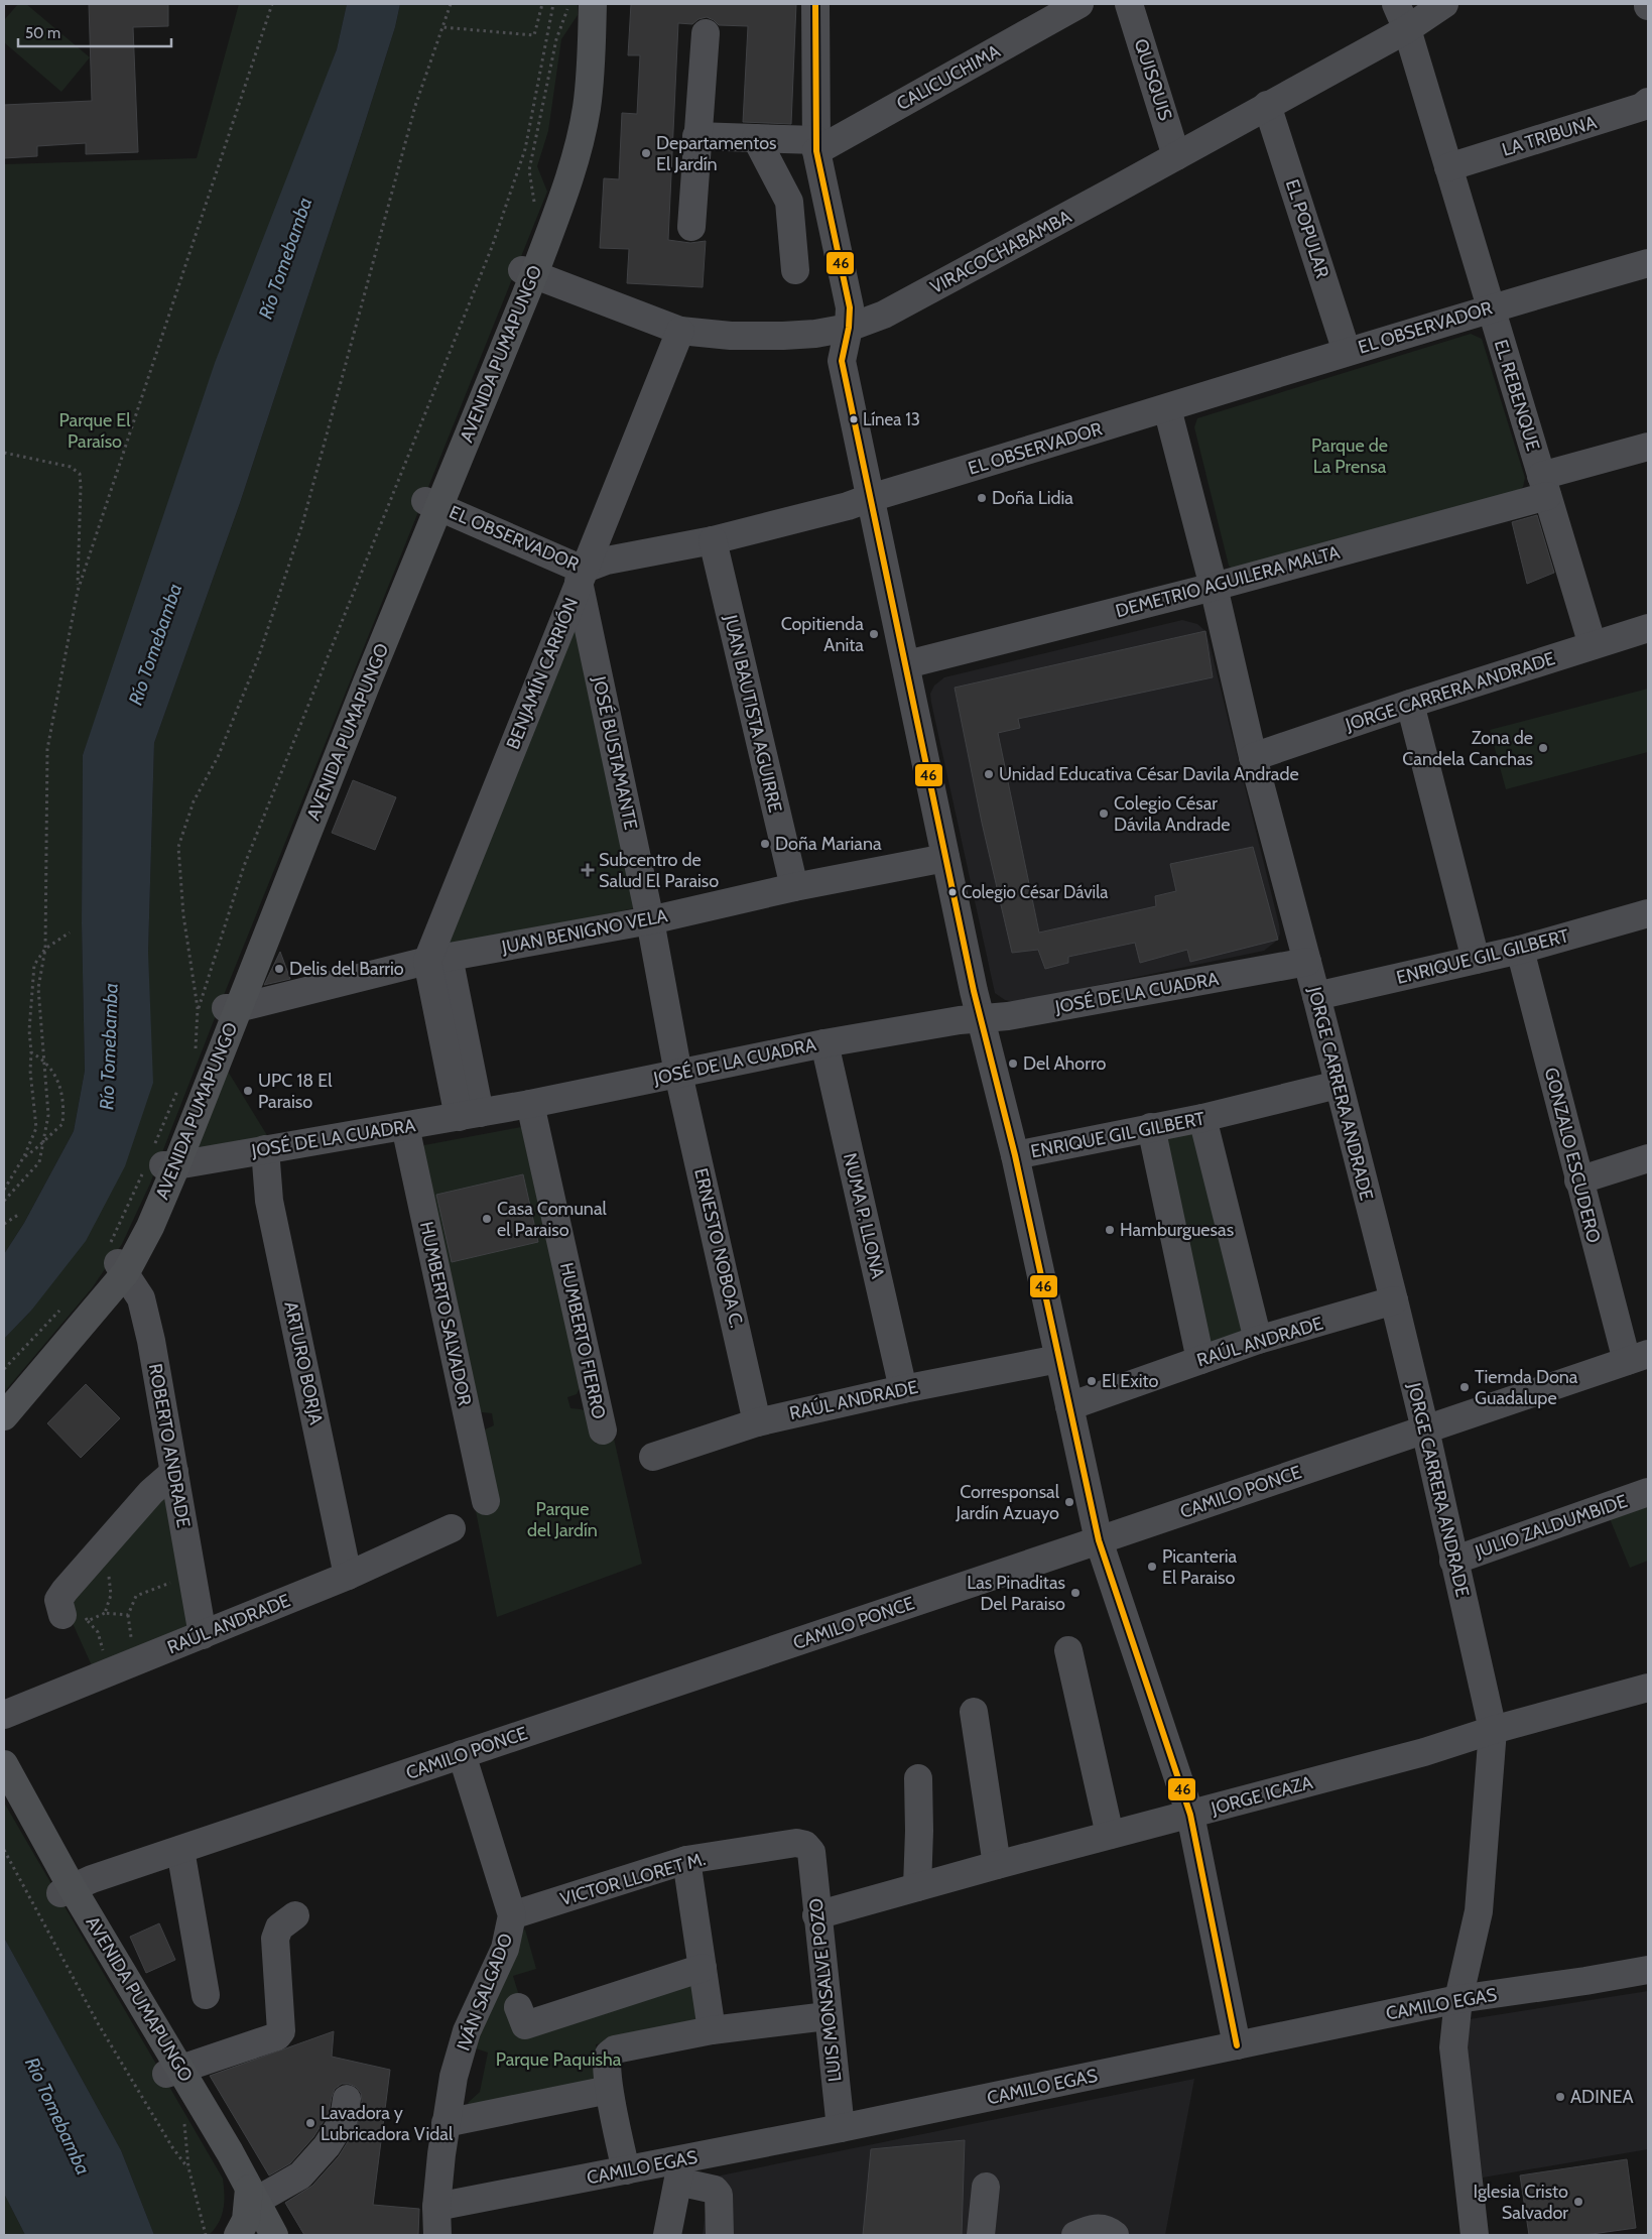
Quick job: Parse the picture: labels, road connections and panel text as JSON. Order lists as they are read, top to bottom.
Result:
{
  "streets": {
    "main road": ["AVENIDA PUMAPUNGO"],
    "street": [
      "CALICUCHIMA",
      "QUISQUIS",
      "LA TRIBUNA",
      "EL POPULAR",
      "VIRACOCHABAMBA",
      "EL OBSERVADOR",
      "EL REBENQUE",
      "DEMETRIO AGUILERA MALTA",
      "BENJAMÍN CARRIÓN",
      "JORGE CARRERA ANDRADE",
      "JUAN BAUTISTA AGUIRRE",
      "JOSÉ BUSTAMANTE",
      "JUAN BENIGNO VELA",
      "ENRIQUE GIL GILBERT",
      "JOSÉ DE LA CUADRA",
      "GONZALO ESCUDERO",
      "NUMA P. LLONA",
      "ERNESTO NOBOA C.",
      "HUMBERTO SALVADOR",
      "HUMBERTO FIERRO",
      "RAÚL ANDRADE",
      "ARTURO BORJA",
      "ROBERTO ANDRADE",
      "CAMILO PONCE",
      "JULIO ZALDUMBIDE",
      "JORGE ICAZA",
      "VICTOR LLORET M.",
      "LUIS MONSALVE POZO",
      "IVÁN SALGADO",
      "CAMILO EGAS"
    ]
  },
  "crossings": [
    ["QUISQUIS", "VIRACOCHABAMBA"],
    ["LA TRIBUNA", "EL REBENQUE"],
    ["EL POPULAR", "VIRACOCHABAMBA"],
    ["EL POPULAR", "EL OBSERVADOR"],
    ["VIRACOCHABAMBA", "AVENIDA PUMAPUNGO"],
    ["VIRACOCHABAMBA", "EL REBENQUE"],
    ["VIRACOCHABAMBA", "BENJAMÍN CARRIÓN"],
    ["EL OBSERVADOR", "AVENIDA PUMAPUNGO"],
    ["EL OBSERVADOR", "EL REBENQUE"],
    ["EL OBSERVADOR", "BENJAMÍN CARRIÓN"],
    ["EL OBSERVADOR", "JORGE CARRERA ANDRADE"],
    ["EL OBSERVADOR", "JUAN BAUTISTA AGUIRRE"],
    ["EL OBSERVADOR", "JOSÉ BUSTAMANTE"],
    ["AVENIDA PUMAPUNGO", "JUAN BENIGNO VELA"],
    ["AVENIDA PUMAPUNGO", "JOSÉ DE LA CUADRA"],
    ["AVENIDA PUMAPUNGO", "ROBERTO ANDRADE"],
    ["AVENIDA PUMAPUNGO", "CAMILO PONCE"],
    ["EL REBENQUE", "DEMETRIO AGUILERA MALTA"],
    ["EL REBENQUE", "JORGE CARRERA ANDRADE"],
    ["DEMETRIO AGUILERA MALTA", "JORGE CARRERA ANDRADE"],
    ["BENJAMÍN CARRIÓN", "JOSÉ BUSTAMANTE"],
    ["BENJAMÍN CARRIÓN", "JUAN BENIGNO VELA"],
    ["JORGE CARRERA ANDRADE", "ENRIQUE GIL GILBERT"],
    ["JORGE CARRERA ANDRADE", "JOSÉ DE LA CUADRA"],
    ["JORGE CARRERA ANDRADE", "RAÚL ANDRADE"],
    ["JORGE CARRERA ANDRADE", "CAMILO PONCE"],
    ["JORGE CARRERA ANDRADE", "JULIO ZALDUMBIDE"],
    ["JORGE CARRERA ANDRADE", "JORGE ICAZA"],
    ["JORGE CARRERA ANDRADE", "CAMILO EGAS"],
    ["JUAN BAUTISTA AGUIRRE", "JUAN BENIGNO VELA"],
    ["JOSÉ BUSTAMANTE", "JUAN BENIGNO VELA"],
    ["JOSÉ BUSTAMANTE", "JOSÉ DE LA CUADRA"],
    ["JOSÉ BUSTAMANTE", "ERNESTO NOBOA C."],
    ["ENRIQUE GIL GILBERT", "GONZALO ESCUDERO"],
    ["JOSÉ DE LA CUADRA", "NUMA P. LLONA"],
    ["JOSÉ DE LA CUADRA", "ERNESTO NOBOA C."],
    ["JOSÉ DE LA CUADRA", "HUMBERTO SALVADOR"],
    ["JOSÉ DE LA CUADRA", "HUMBERTO FIERRO"],
    ["JOSÉ DE LA CUADRA", "ARTURO BORJA"],
    ["GONZALO ESCUDERO", "CAMILO PONCE"],
    ["NUMA P. LLONA", "RAÚL ANDRADE"],
    ["ERNESTO NOBOA C.", "RAÚL ANDRADE"],
    ["RAÚL ANDRADE", "ARTURO BORJA"],
    ["RAÚL ANDRADE", "ROBERTO ANDRADE"],
    ["CAMILO PONCE", "IVÁN SALGADO"],
    ["JORGE ICAZA", "LUIS MONSALVE POZO"],
    ["VICTOR LLORET M.", "LUIS MONSALVE POZO"],
    ["VICTOR LLORET M.", "IVÁN SALGADO"],
    ["LUIS MONSALVE POZO", "CAMILO EGAS"],
    ["IVÁN SALGADO", "CAMILO EGAS"]
  ],
  "water": ["Río Tomebamba"],
  "parks": [
    "Parque El Paraíso",
    "Parque de La Prensa",
    "Parque del Jardín",
    "Parque Paquisha"
  ],
  "places": {
    "other": [
      "Departamentos El Jardín",
      "Línea 13",
      "Doña Lidia",
      "Copitienda Anita",
      "Zona de Candela Canchas",
      "Unidad Educativa César Davila Andrade",
      "Colegio César Dávila Andrade",
      "Doña Mariana",
      "Colegio César Dávila",
      "Delis del Barrio",
      "Del Ahorro",
      "UPC 18 El Paraiso",
      "Casa Comunal el Paraiso",
      "Hamburguesas",
      "El Exito",
      "Tiemda Dona Guadalupe",
      "Corresponsal Jardín Azuayo",
      "Picanteria El Paraiso",
      "Las Pinaditas Del Paraiso",
      "ADINEA",
      "Lavadora y Lubricadora Vidal",
      "Iglesia Cristo Salvador"
    ],
    "health": ["Subcentro de Salud El Paraiso"]
  },
  "lines": ["transit line 46"],
  "scale_bar": "50 m"
}
